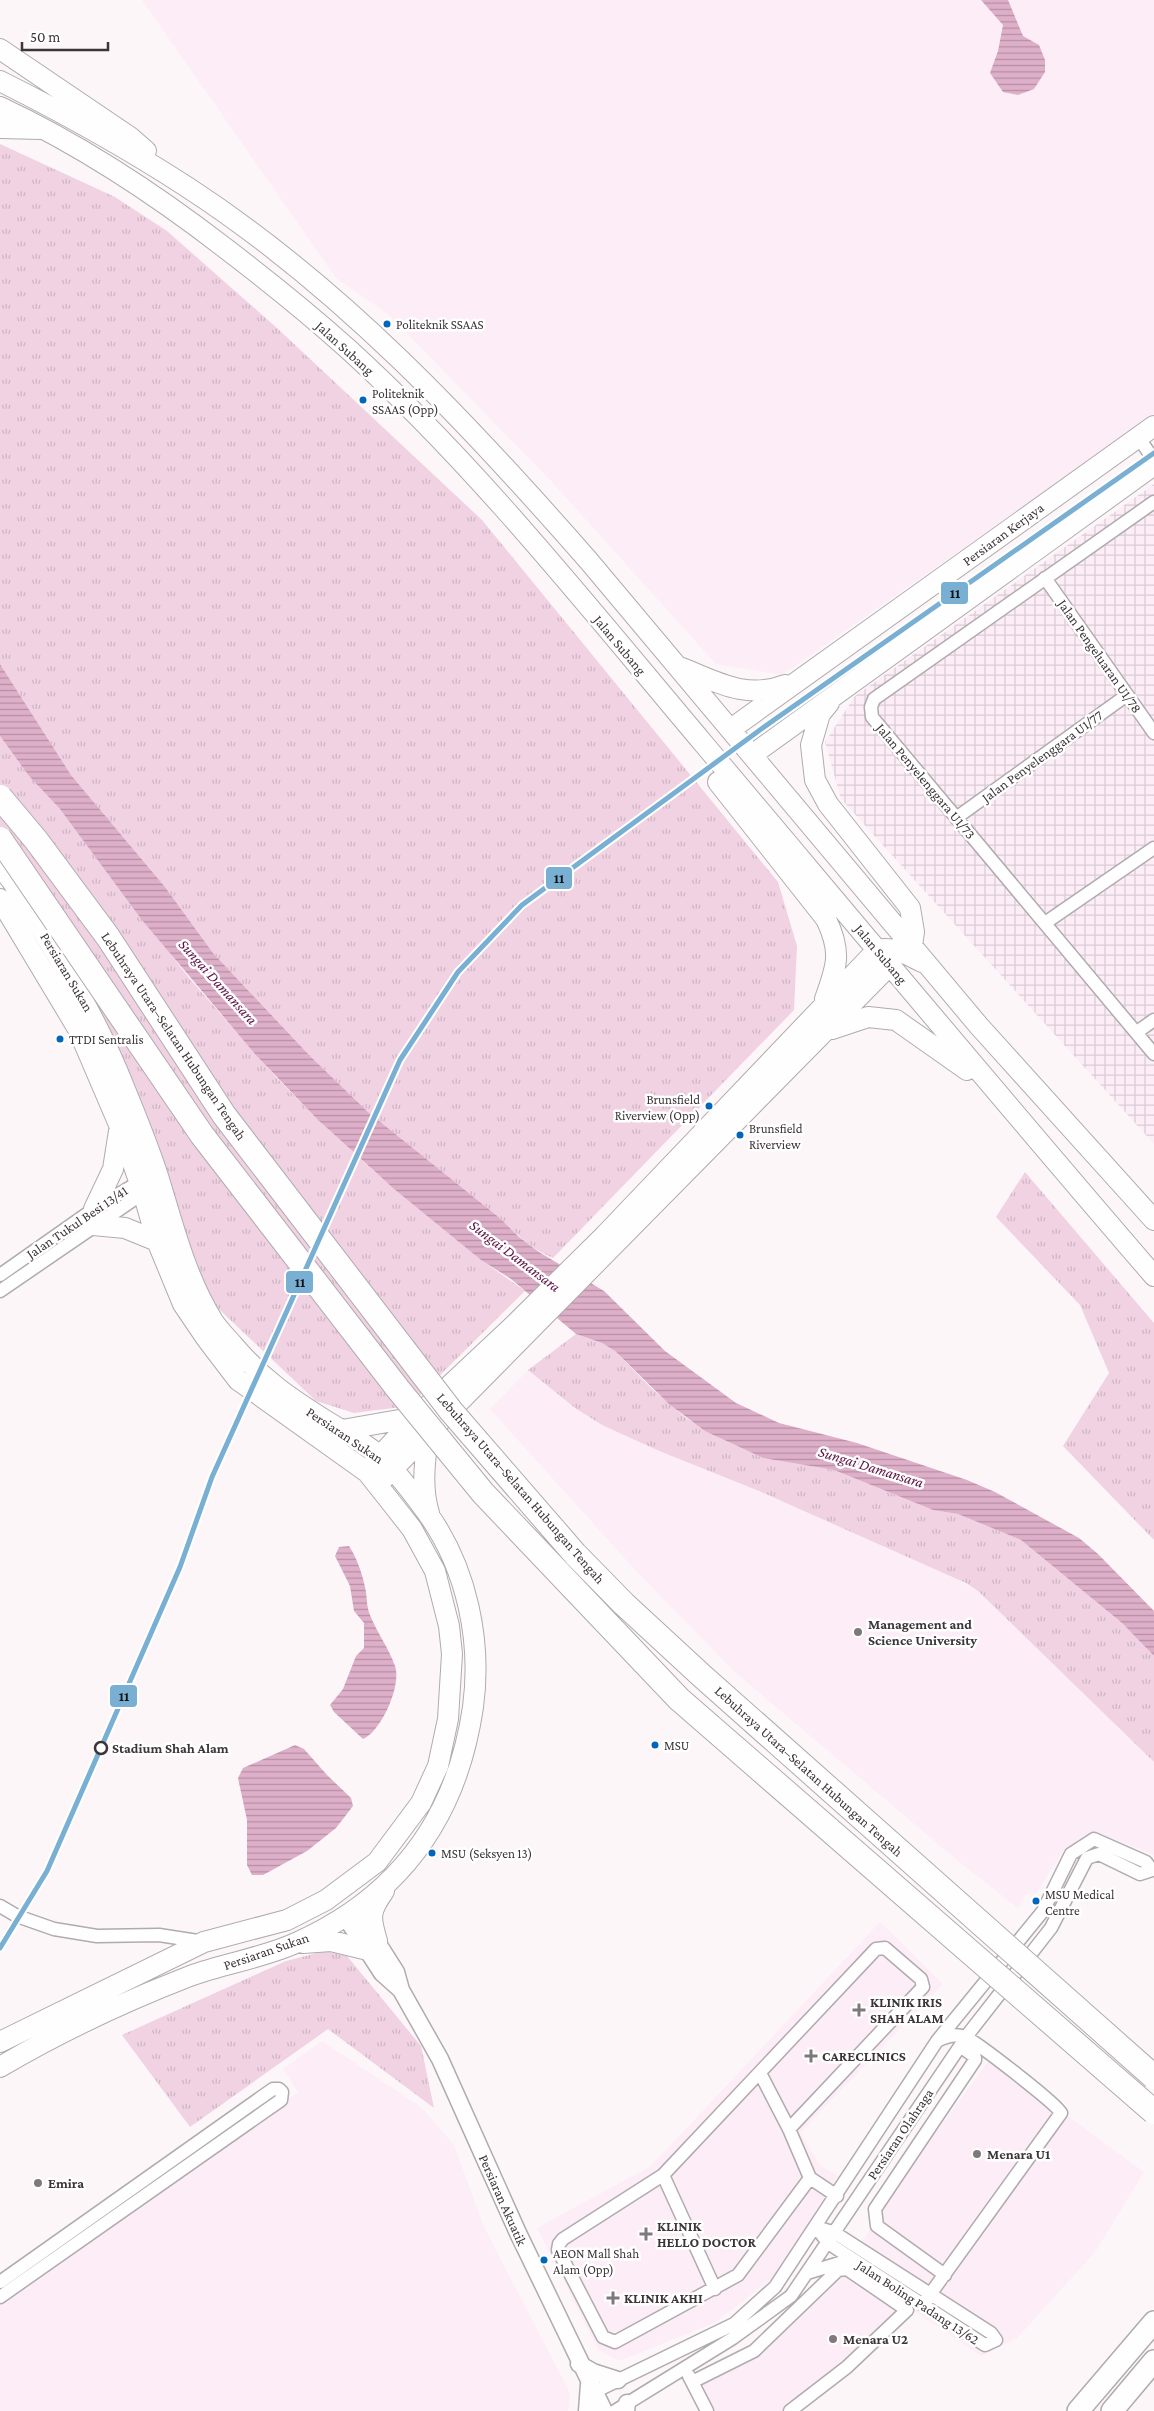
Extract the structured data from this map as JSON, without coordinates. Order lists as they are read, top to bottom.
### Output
{
  "streets": {
    "highway": ["Lebuhraya Utara–Selatan Hubungan Tengah"],
    "main road": ["Jalan Subang", "Persiaran Kerjaya", "Persiaran Sukan"],
    "street": [
      "Jalan Pengeluaran U1/78",
      "Jalan Penyelenggara U1/77",
      "Jalan Penyelenggara U1/73",
      "Jalan Tukul Besi 13/41",
      "Persiaran Olahraga",
      "Persiaran Akuatik",
      "Jalan Boling Padang 13/62"
    ]
  },
  "crossings": [
    ["Jalan Subang", "Persiaran Kerjaya"],
    ["Jalan Pengeluaran U1/78", "Jalan Penyelenggara U1/77"],
    ["Jalan Pengeluaran U1/78", "Jalan Penyelenggara U1/73"],
    ["Jalan Penyelenggara U1/77", "Jalan Penyelenggara U1/73"],
    ["Persiaran Sukan", "Jalan Tukul Besi 13/41"],
    ["Persiaran Sukan", "Persiaran Akuatik"],
    ["Persiaran Olahraga", "Persiaran Akuatik"],
    ["Persiaran Olahraga", "Jalan Boling Padang 13/62"]
  ],
  "water": ["Sungai Damansara"],
  "places": {
    "other": [
      "Politeknik SSAAS",
      "Politeknik SSAAS (Opp)",
      "TTDI Sentralis",
      "Brunsfield Riverview (Opp)",
      "Brunsfield Riverview",
      "Management and Science University",
      "MSU",
      "Stadium Shah Alam",
      "MSU (Seksyen 13)",
      "MSU Medical Centre",
      "Menara U1",
      "Emira",
      "AEON Mall Shah Alam (Opp)",
      "Menara U2"
    ],
    "health": [
      "KLINIK IRIS SHAH ALAM",
      "CARECLINICS",
      "KLINIK HELLO DOCTOR",
      "KLINIK AKHI"
    ]
  },
  "lines": ["transit line 11"],
  "scale_bar": "50 m"
}
